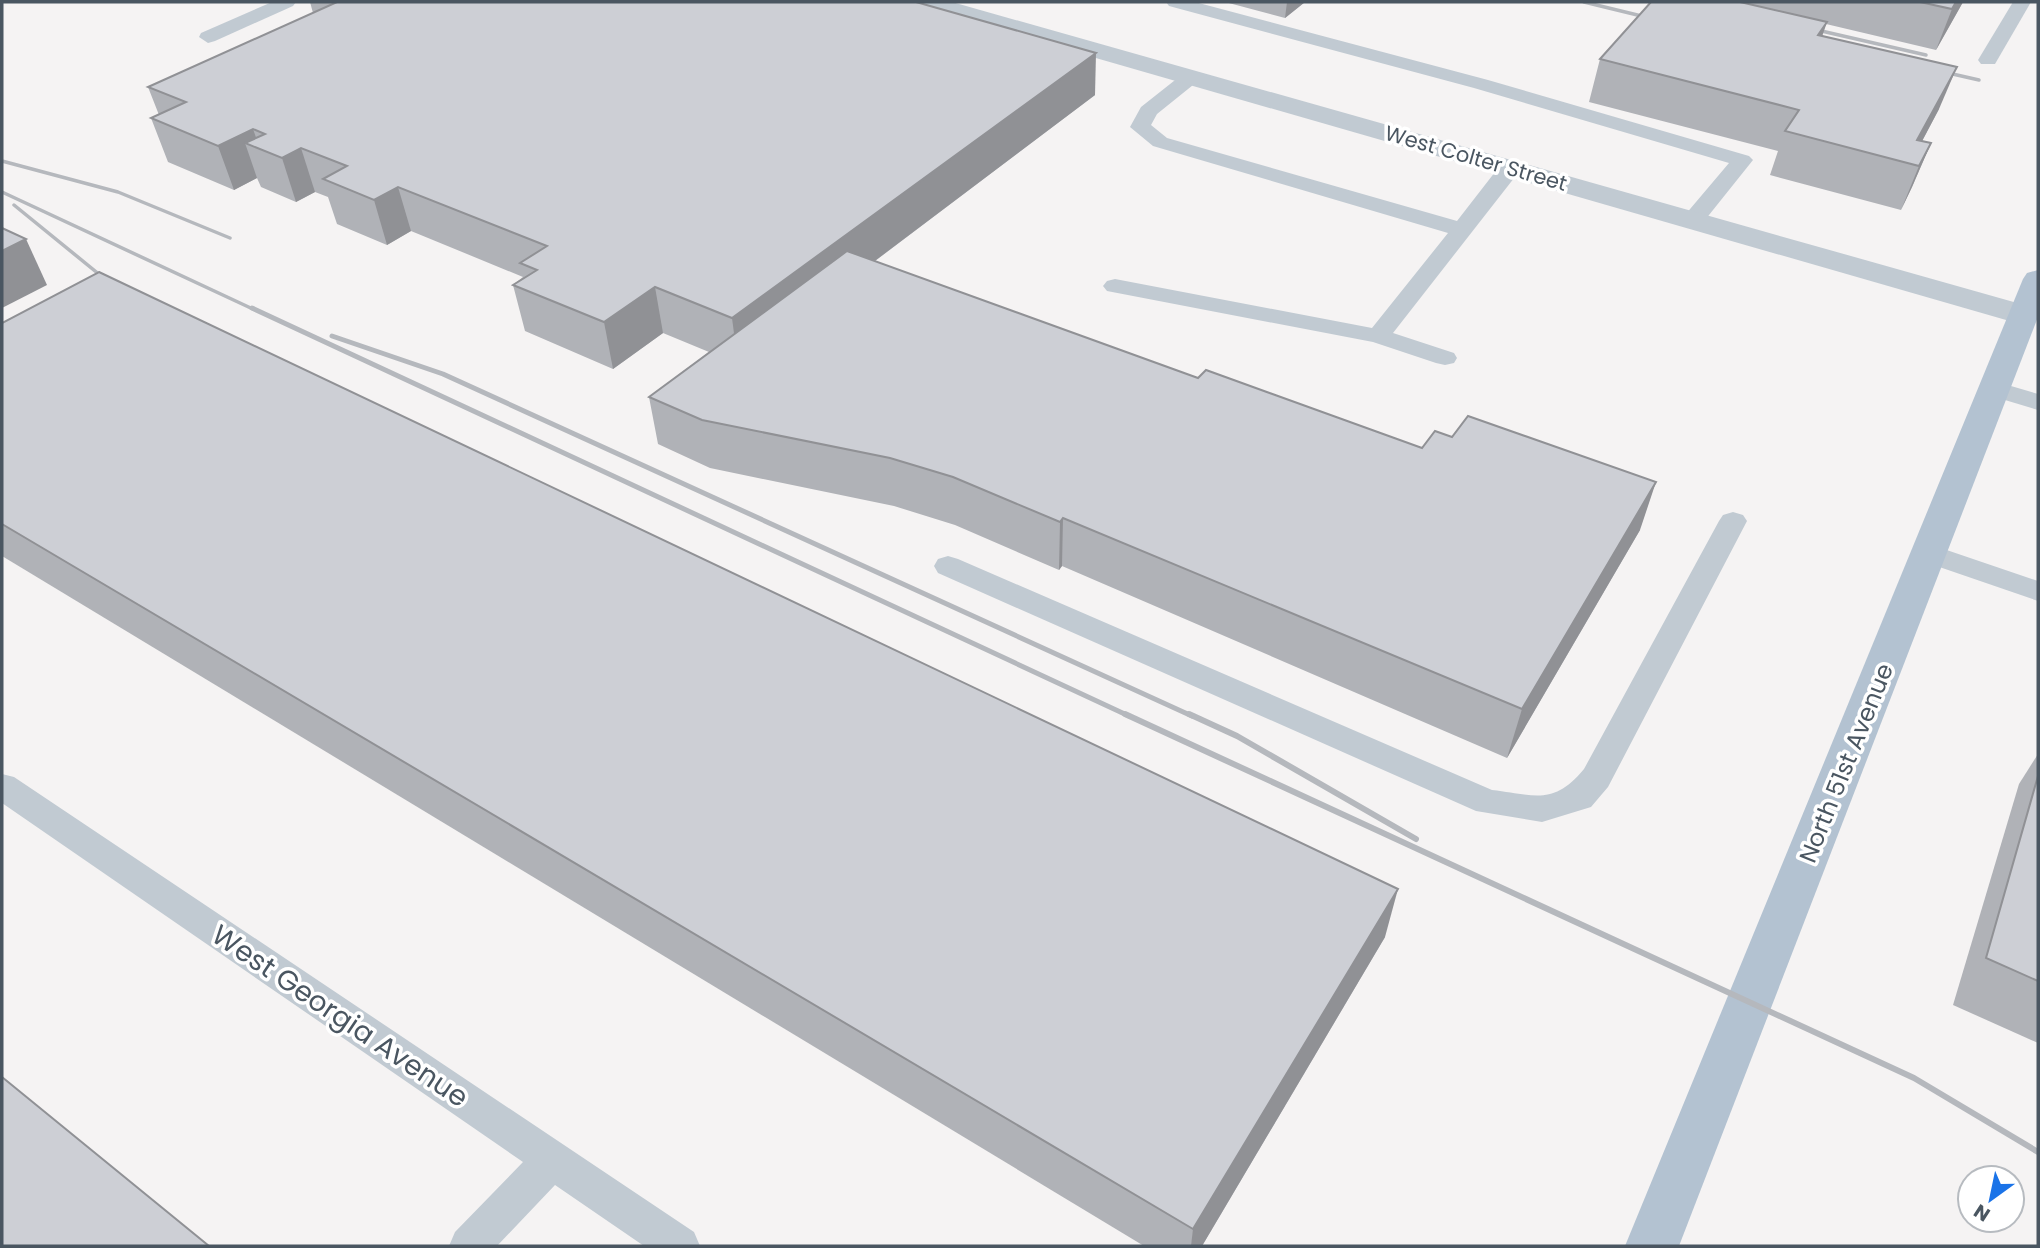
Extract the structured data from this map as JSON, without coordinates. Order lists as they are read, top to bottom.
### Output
{
  "streets": {
    "main road": ["North 51st Avenue"],
    "street": ["West Colter Street"],
    "lane": ["West Georgia Avenue"]
  },
  "crossings": [
    ["West Colter Street", "North 51st Avenue"]
  ],
  "north": "bottom left"
}
